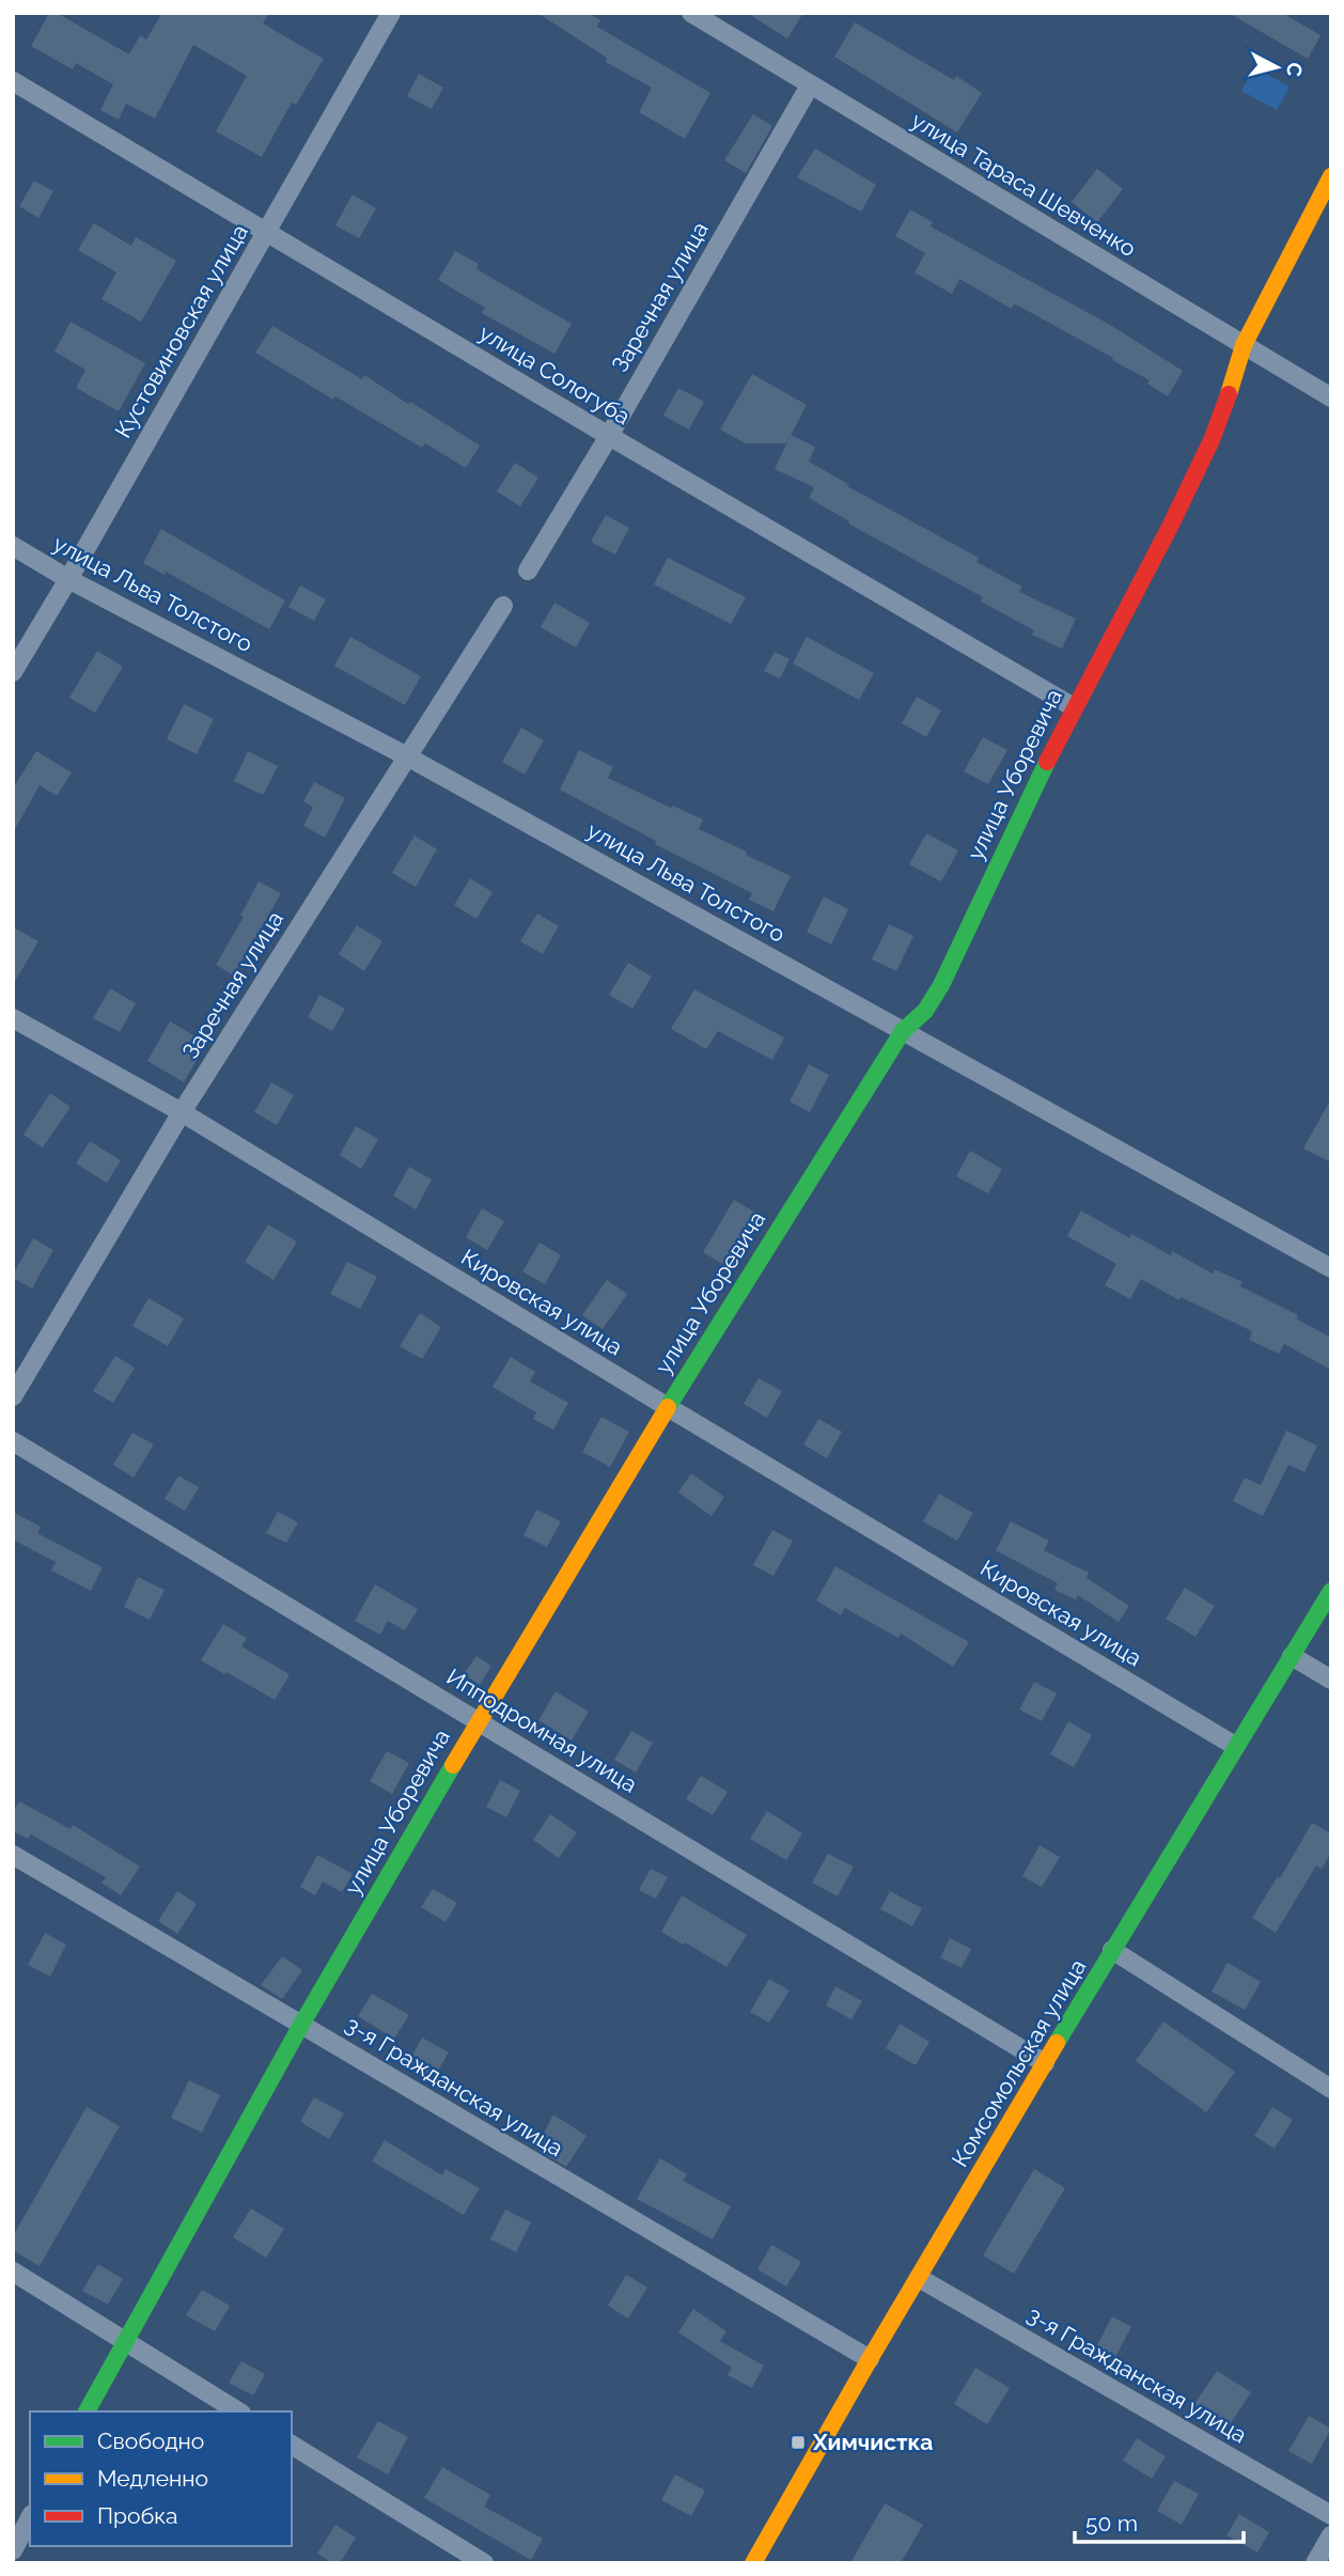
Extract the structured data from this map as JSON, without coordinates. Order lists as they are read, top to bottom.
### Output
{
  "streets": {
    "street": [
      "улица Тараса Шевченко",
      "Заречная улица",
      "Кустовиновская улица",
      "улица Сологуба",
      "улица Льва Толстого",
      "улица Уборевича",
      "Кировская улица",
      "Ипподромная улица",
      "Комсомольская улица",
      "3-я Гражданская улица"
    ]
  },
  "crossings": [
    ["улица Тараса Шевченко", "Заречная улица"],
    ["улица Тараса Шевченко", "улица Уборевича"],
    ["Заречная улица", "улица Сологуба"],
    ["Заречная улица", "улица Льва Толстого"],
    ["Заречная улица", "Кировская улица"],
    ["Кустовиновская улица", "улица Сологуба"],
    ["Кустовиновская улица", "улица Льва Толстого"],
    ["улица Сологуба", "улица Уборевича"],
    ["улица Льва Толстого", "улица Уборевича"],
    ["улица Уборевича", "Кировская улица"],
    ["улица Уборевича", "Ипподромная улица"],
    ["улица Уборевича", "3-я Гражданская улица"],
    ["Кировская улица", "Комсомольская улица"],
    ["Ипподромная улица", "Комсомольская улица"],
    ["Комсомольская улица", "3-я Гражданская улица"]
  ],
  "places": {
    "transit": ["Химчистка"]
  },
  "legend": ["Свободно", "Медленно", "Пробка"],
  "scale_bar": "50 m",
  "north": "right"
}
